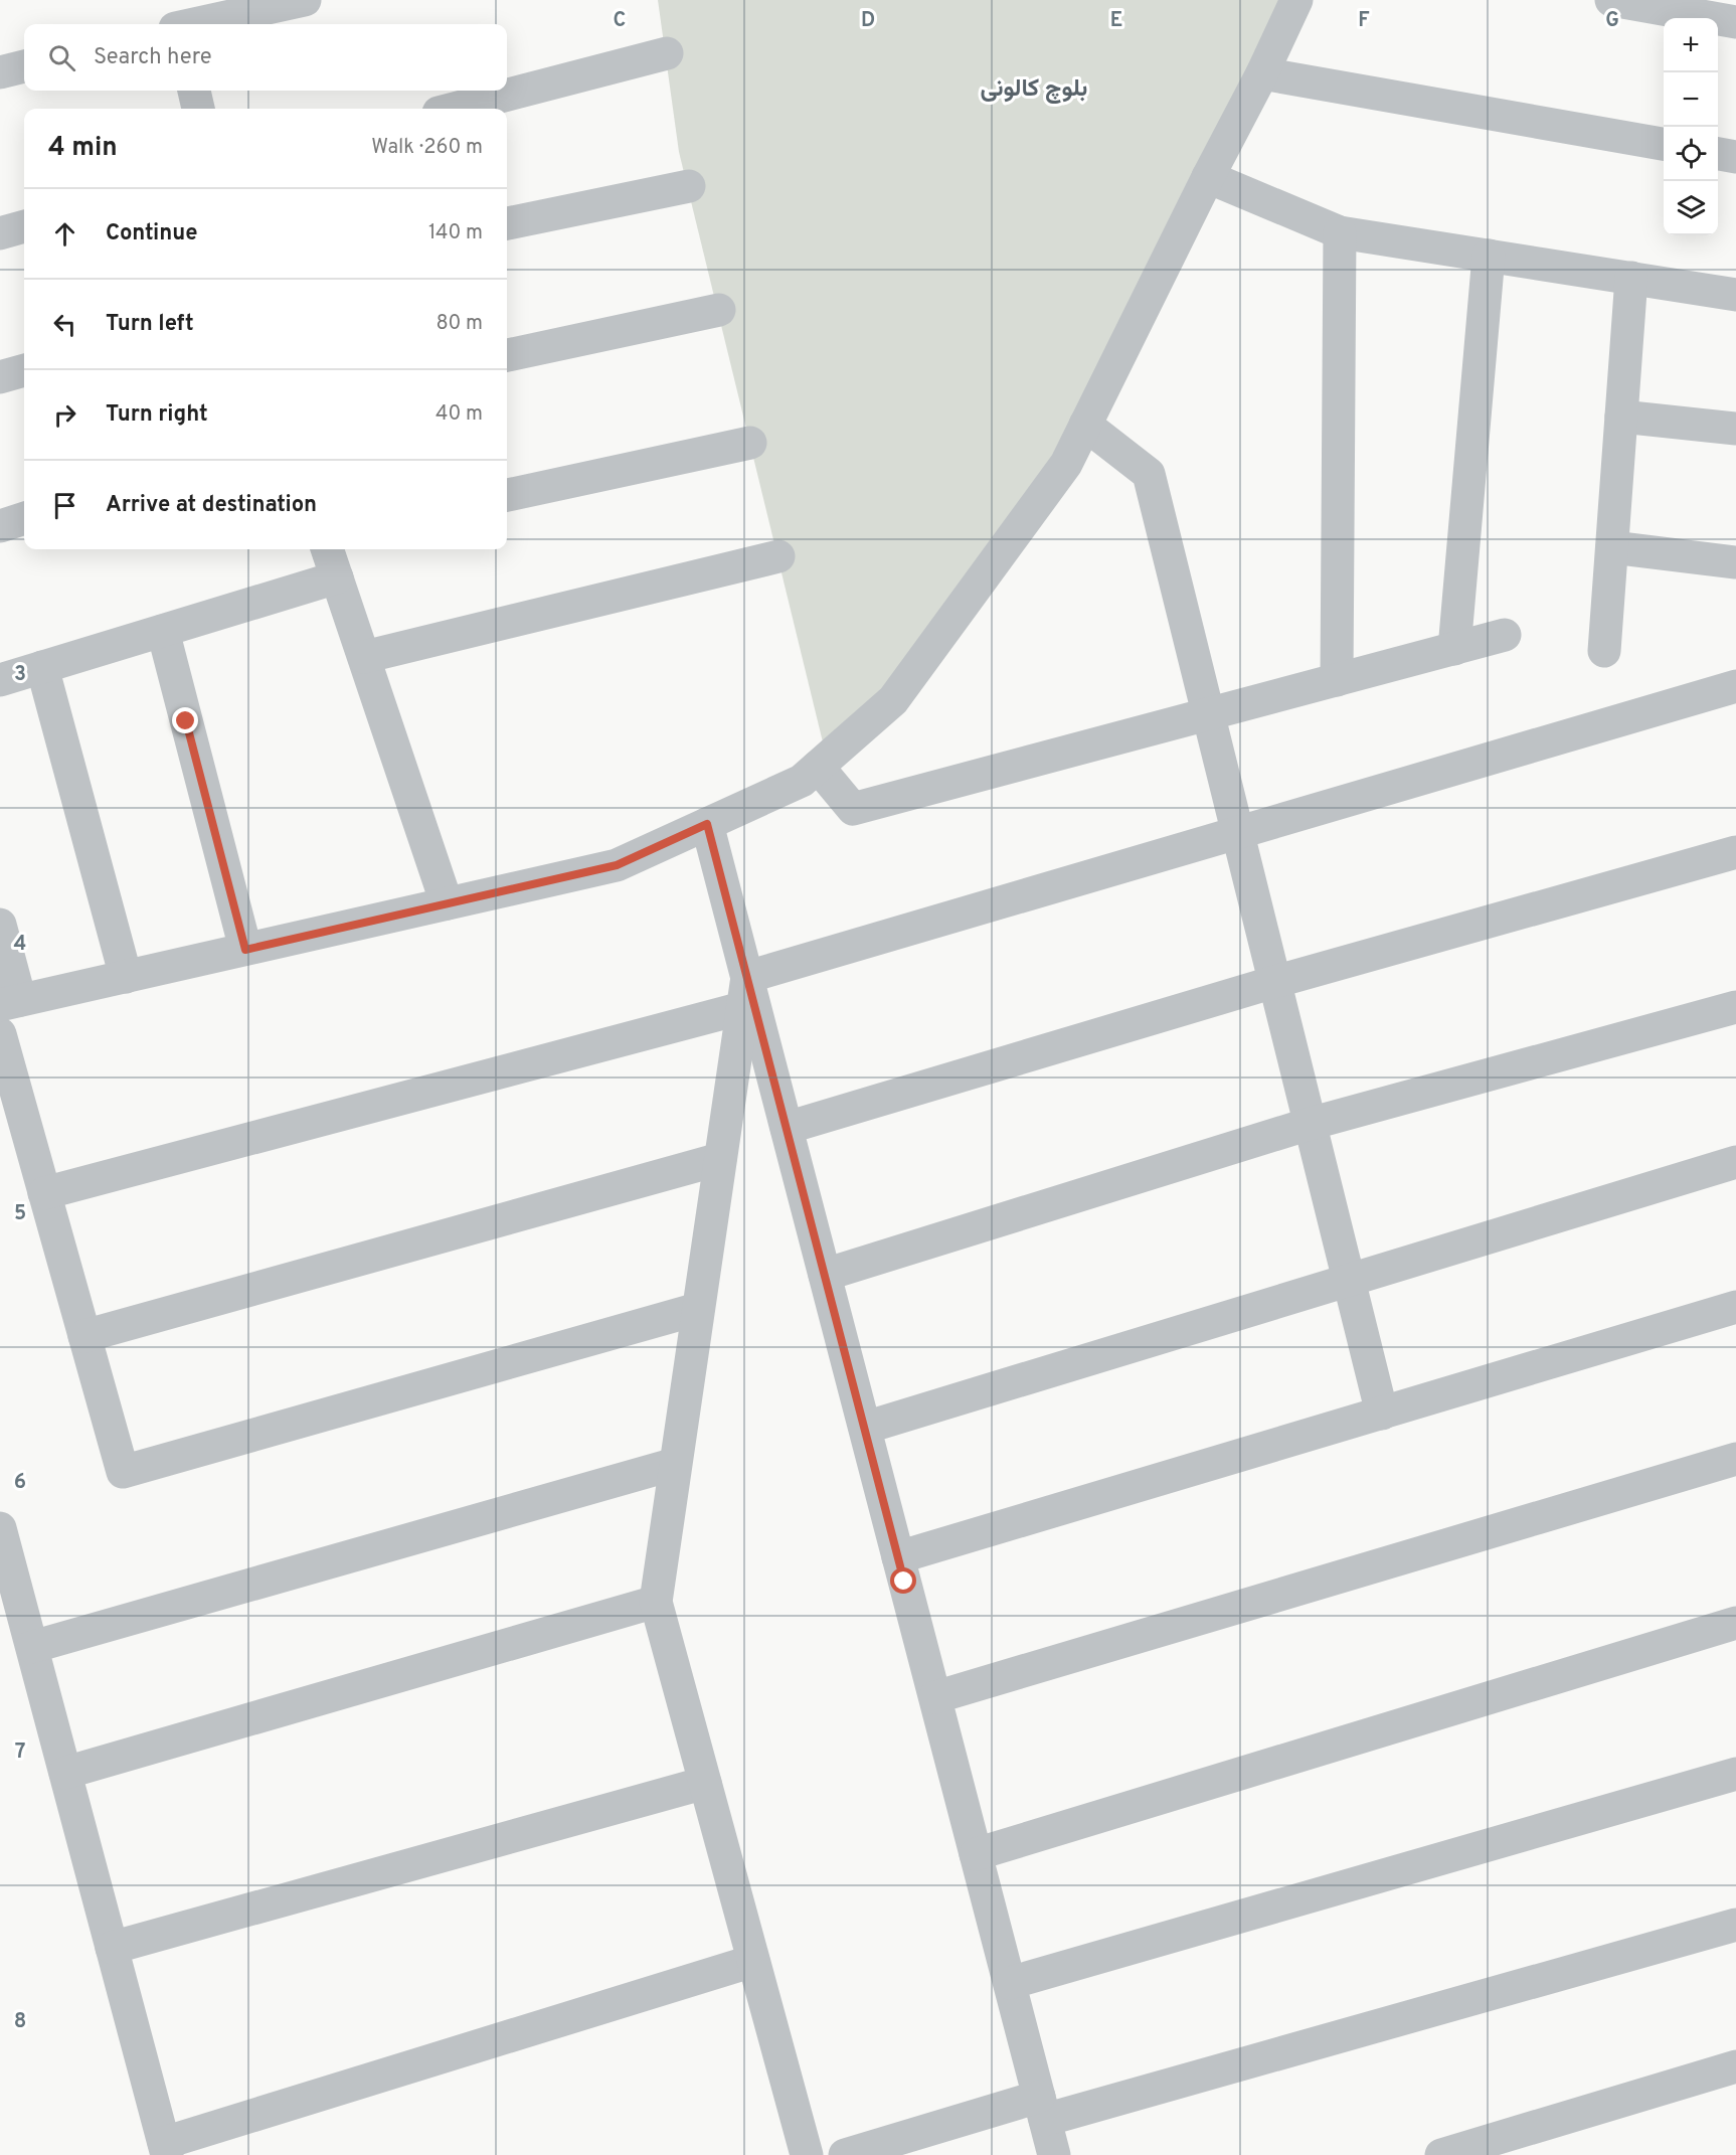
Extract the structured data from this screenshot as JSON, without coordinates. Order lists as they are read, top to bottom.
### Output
{
  "districts": ["بلوچ کالونی"],
  "page": {
    "map_buttons": ["+", "−"],
    "search": "Search here",
    "heading": ["4 min", "Walk · 260 m"],
    "list": [
      ["Continue", "140 m"],
      ["Turn left", "80 m"],
      ["Turn right", "40 m"],
      "Arrive at destination"
    ]
  },
  "grid": {
    "columns": [
      "C",
      "D",
      "E",
      "F",
      "G"
    ],
    "rows": [
      "3",
      "4",
      "5",
      "6",
      "7",
      "8"
    ]
  }
}
